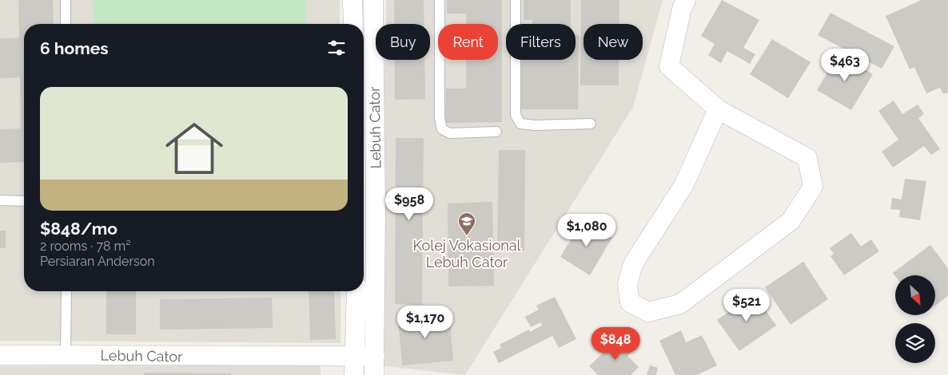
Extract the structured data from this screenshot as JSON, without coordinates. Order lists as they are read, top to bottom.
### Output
{
  "streets": {
    "street": ["Lebuh Cator"]
  },
  "places": {
    "school or university": ["Kolej Vokasional Lebuh Cator"]
  },
  "north": "bottom right",
  "page": {
    "chip": [
      "Buy",
      "Rent",
      "Filters",
      "New"
    ],
    "heading": "6 homes",
    "price": [
      "$463",
      "$958",
      "$1,080",
      "$521",
      "$1,170",
      "$848"
    ],
    "list": [
      {
        "name": "$848/mo",
        "note": "2 rooms · 78 m² · Persiaran Anderson"
      }
    ]
  }
}
